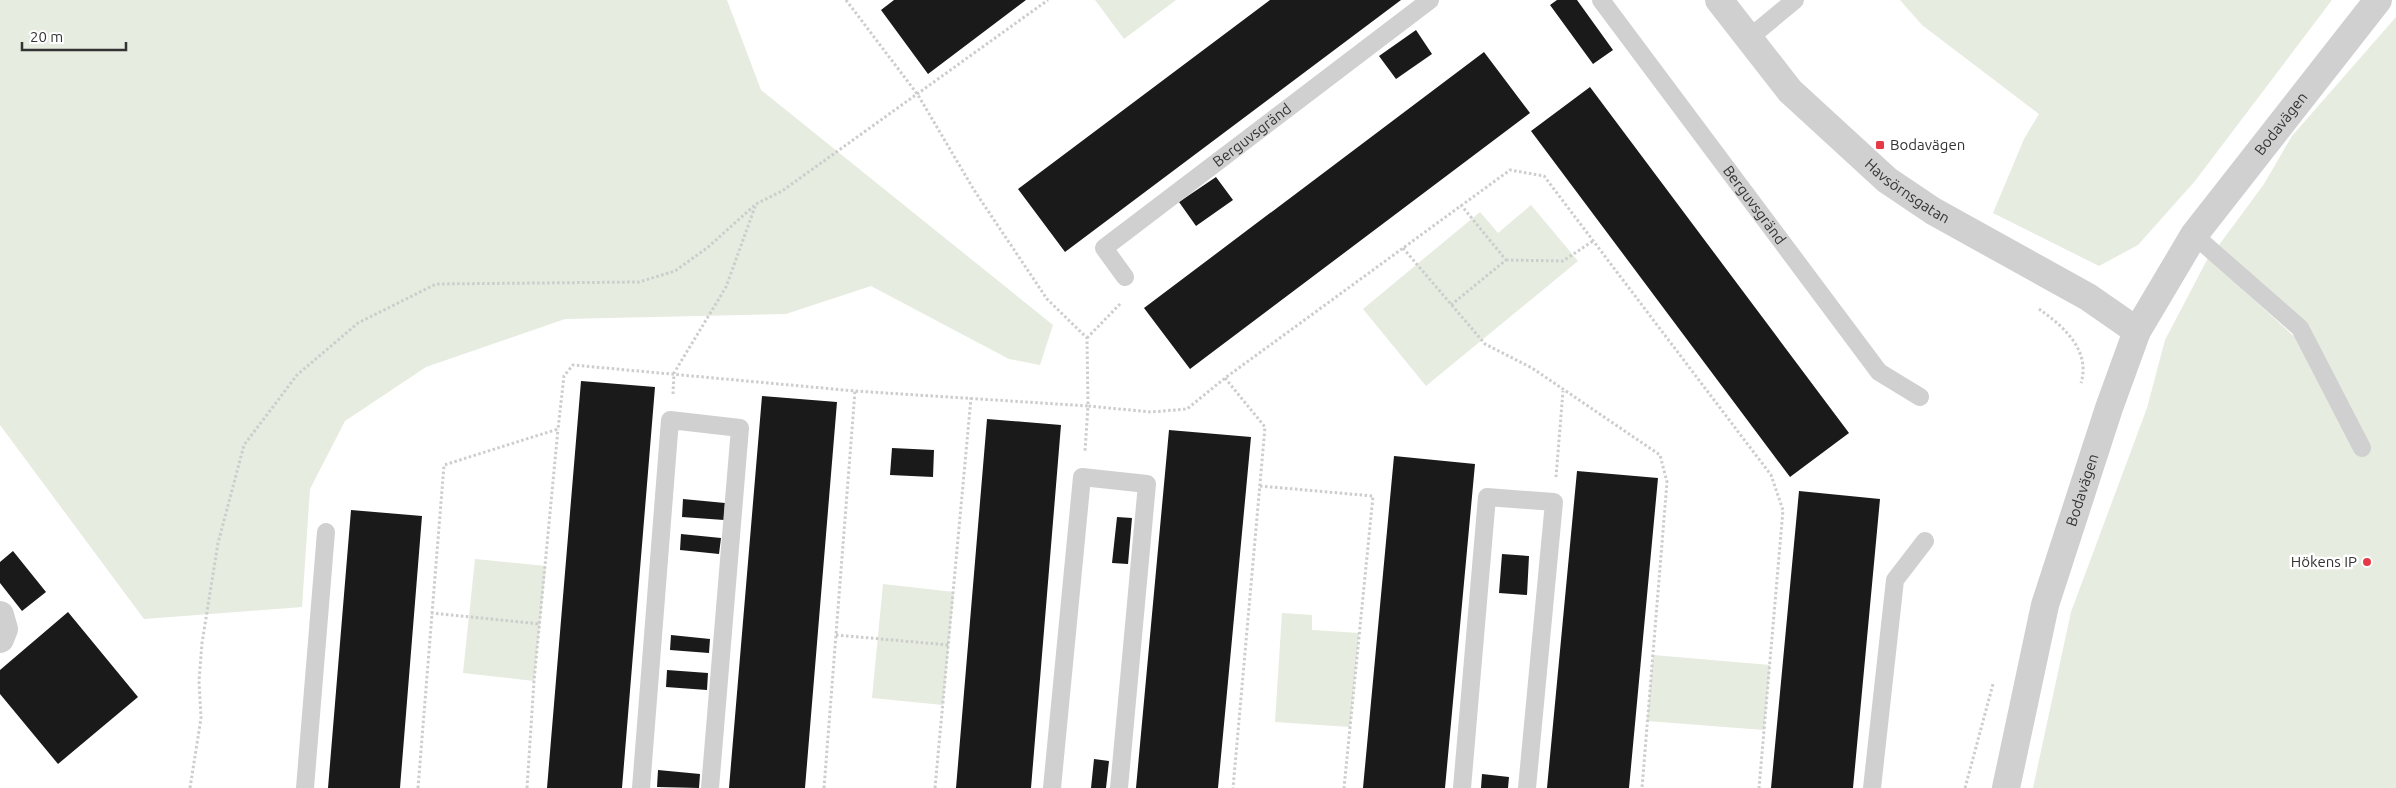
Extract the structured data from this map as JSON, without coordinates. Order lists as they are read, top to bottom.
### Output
{
  "streets": {
    "street": ["Bodavägen", "Havsörnsgatan"],
    "lane": ["Berguvsgränd"]
  },
  "crossings": [
    ["Bodavägen", "Havsörnsgatan"]
  ],
  "places": {
    "transit": ["Bodavägen"],
    "other": ["Hökens IP"]
  },
  "scale_bar": "20 m"
}
